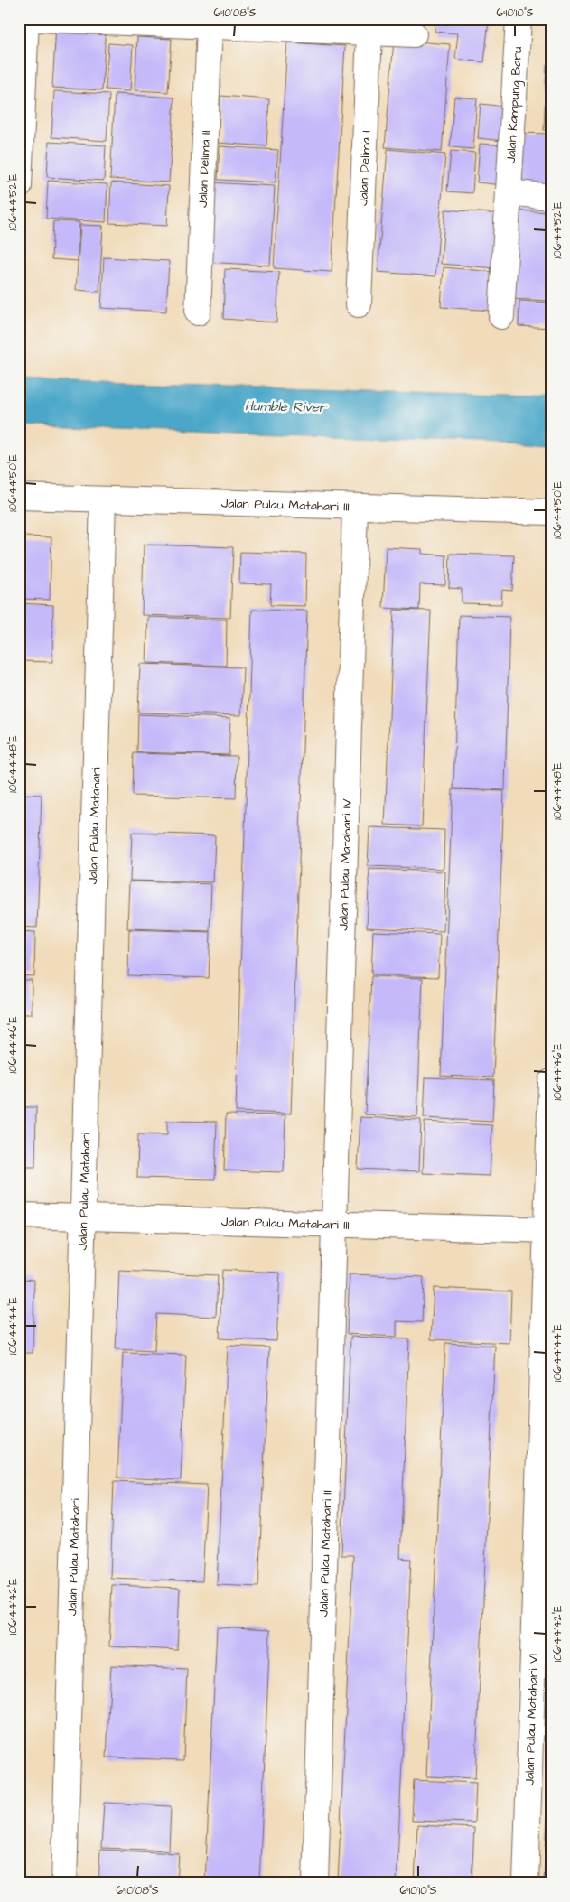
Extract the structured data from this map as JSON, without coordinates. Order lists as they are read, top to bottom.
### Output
{
  "streets": {
    "street": [
      "Jalan Kampung Baru",
      "Jalan Delima I",
      "Jalan Delima II",
      "Jalan Pulau Matahari III",
      "Jalan Pulau Matahari",
      "Jalan Pulau Matahari IV",
      "Jalan Pulau Matahari II",
      "Jalan Pulau Matahari VI"
    ]
  },
  "crossings": [
    ["Jalan Pulau Matahari III", "Jalan Pulau Matahari"],
    ["Jalan Pulau Matahari III", "Jalan Pulau Matahari IV"],
    ["Jalan Pulau Matahari III", "Jalan Pulau Matahari II"],
    ["Jalan Pulau Matahari III", "Jalan Pulau Matahari VI"],
    ["Jalan Pulau Matahari IV", "Jalan Pulau Matahari II"]
  ],
  "water": ["Humble River"],
  "coordinates": [
    "6°10'08\"S",
    "6°10'10\"S",
    "106°44'52\"E",
    "106°44'50\"E",
    "106°44'48\"E",
    "106°44'46\"E",
    "106°44'44\"E",
    "106°44'42\"E"
  ]
}
